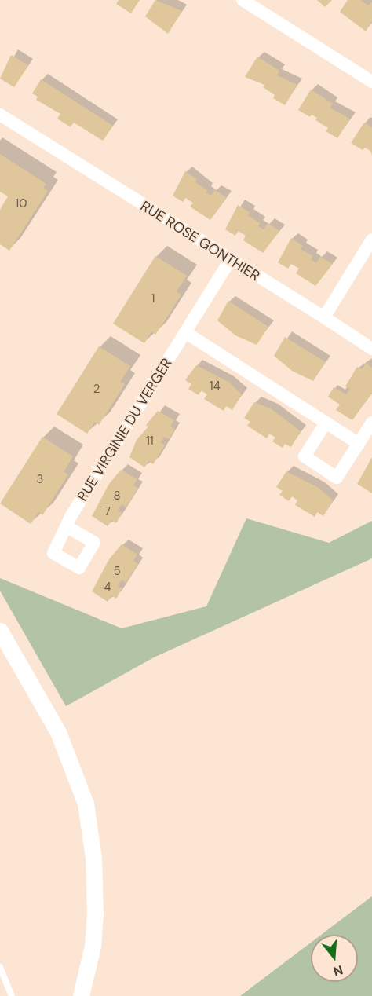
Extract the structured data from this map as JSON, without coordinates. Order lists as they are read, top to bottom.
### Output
{
  "streets": {
    "street": ["RUE ROSE GONTHIER", "RUE VIRGINIE DU VERGER"]
  },
  "crossings": [
    ["RUE ROSE GONTHIER", "RUE VIRGINIE DU VERGER"]
  ],
  "house_numbers": [
    "10",
    "1",
    "14",
    "2",
    "11",
    "3",
    "8",
    "7",
    "5",
    "4"
  ],
  "north": "bottom"
}
